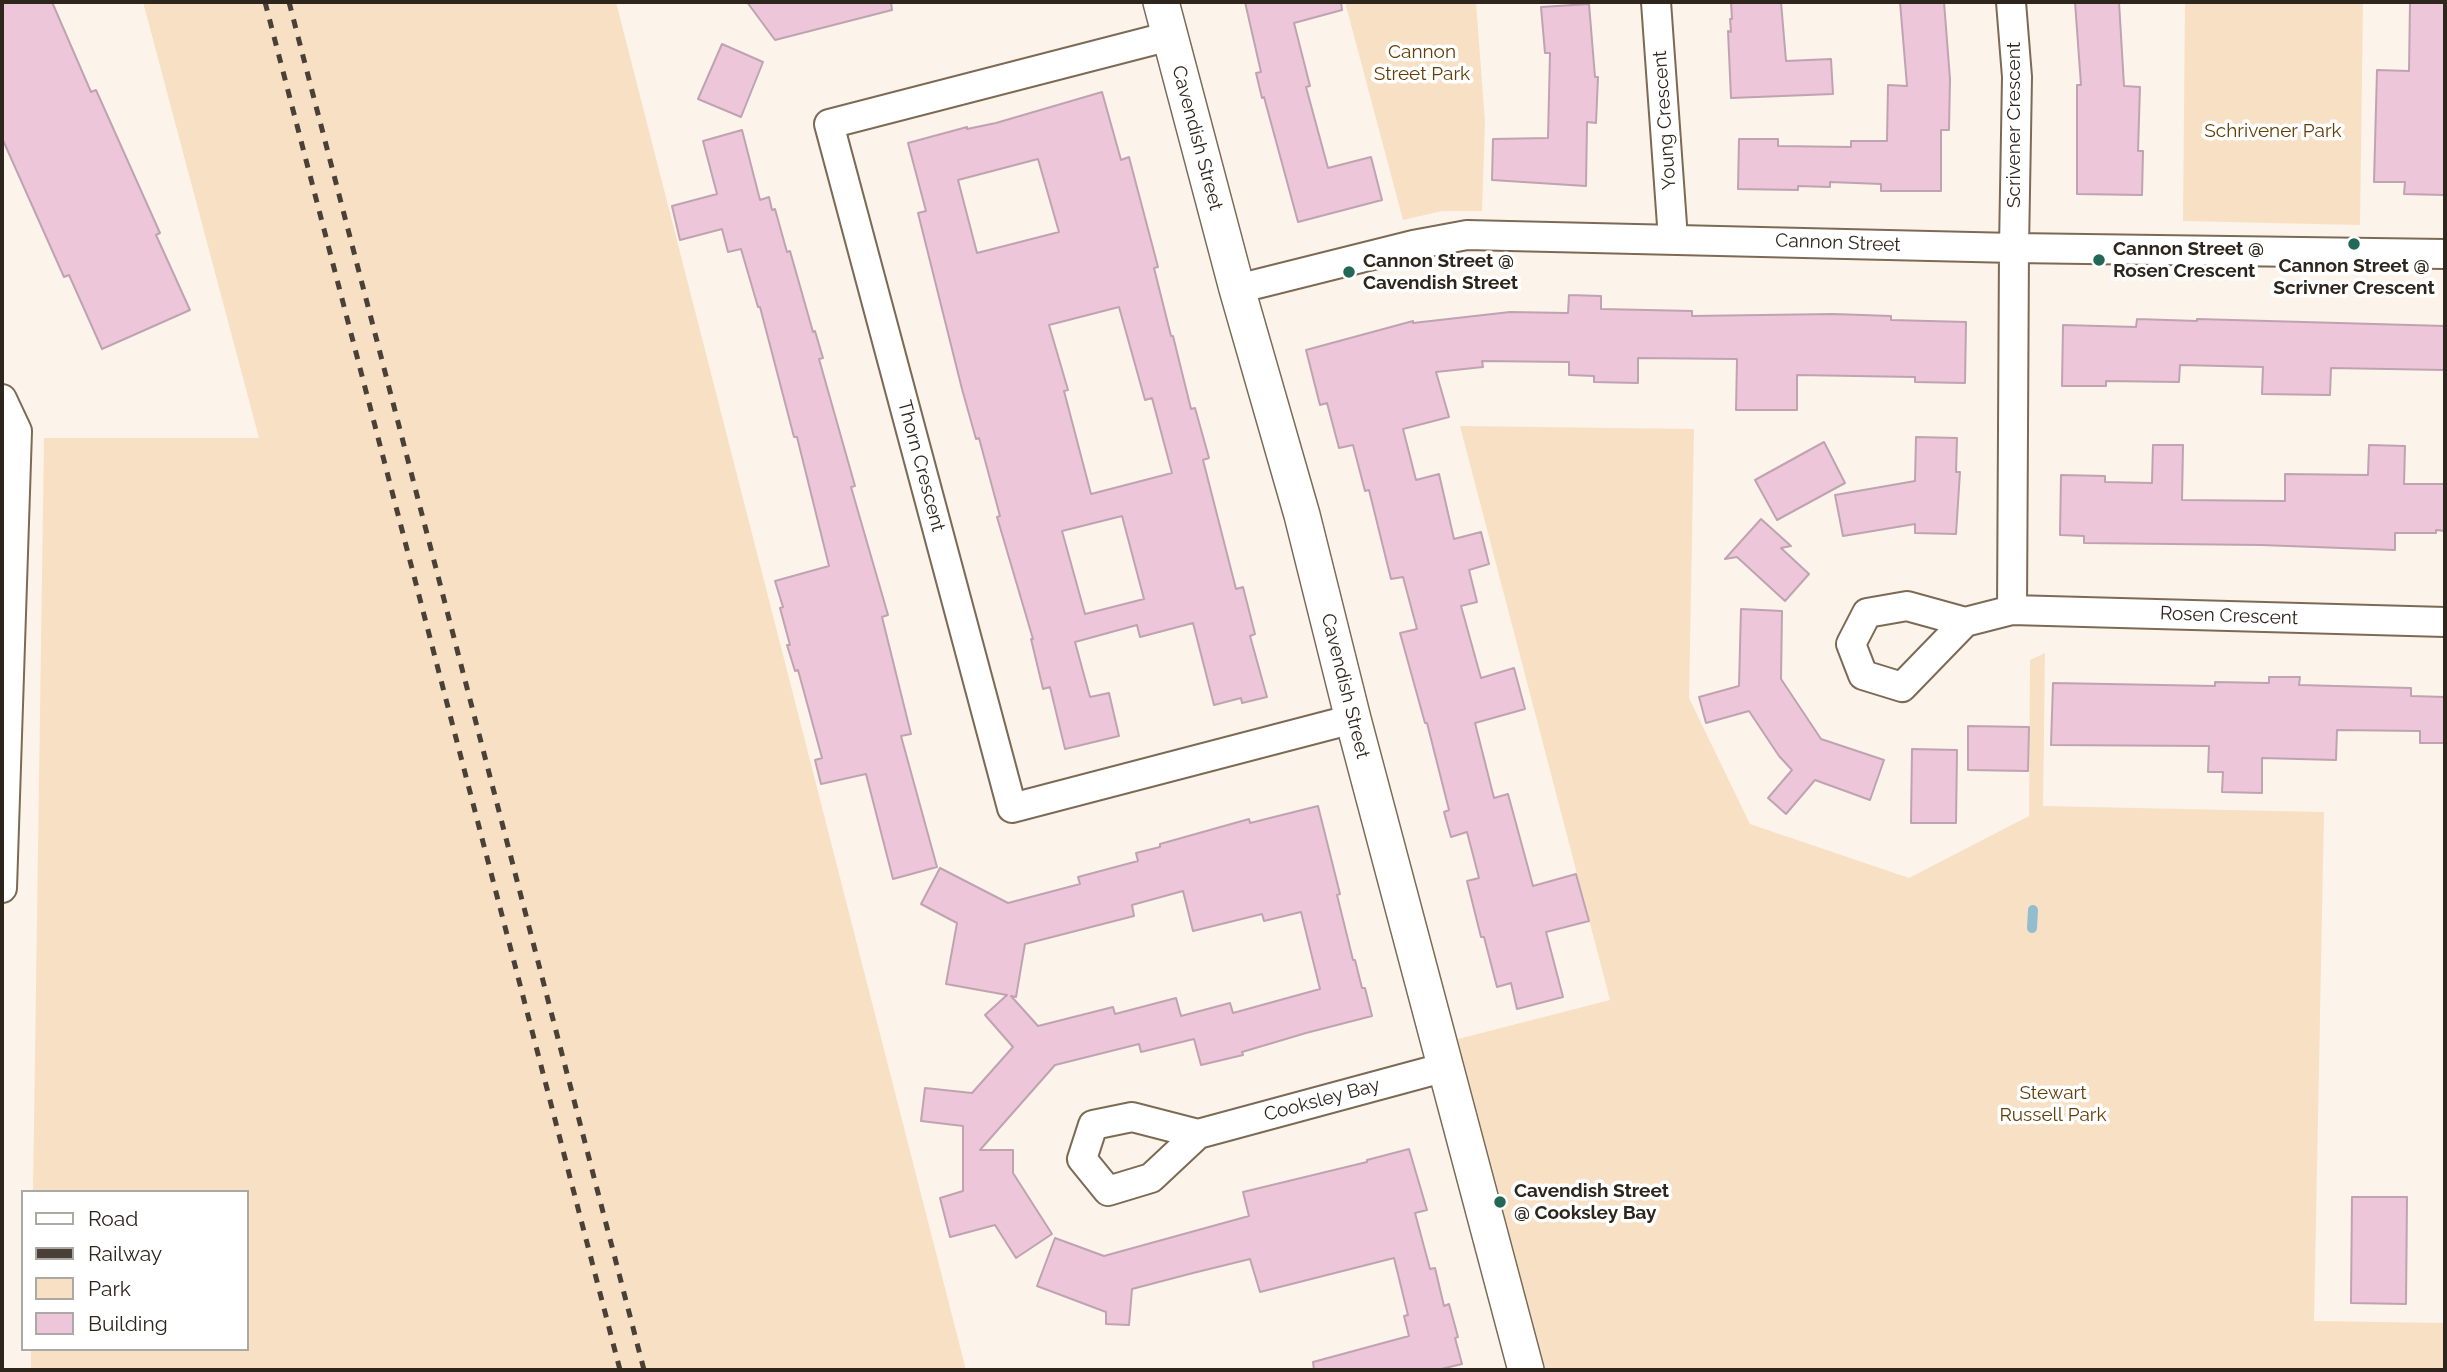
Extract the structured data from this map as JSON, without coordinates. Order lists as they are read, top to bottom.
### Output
{
  "streets": {
    "street": [
      "Young Crescent",
      "Scrivener Crescent",
      "Cavendish Street",
      "Cannon Street",
      "Thorn Crescent",
      "Rosen Crescent",
      "Cooksley Bay"
    ]
  },
  "crossings": [
    ["Young Crescent", "Cannon Street"],
    ["Scrivener Crescent", "Cannon Street"],
    ["Cavendish Street", "Cannon Street"],
    ["Cavendish Street", "Thorn Crescent"],
    ["Cavendish Street", "Cooksley Bay"]
  ],
  "parks": ["Cannon Street Park", "Schrivener Park", "Stewart Russell Park"],
  "places": [
    "Cannon Street @ Scrivner Crescent",
    "Cannon Street @ Rosen Crescent",
    "Cannon Street @ Cavendish Street",
    "Cavendish Street @ Cooksley Bay"
  ],
  "legend": [
    "Road",
    "Railway",
    "Park",
    "Building"
  ]
}
